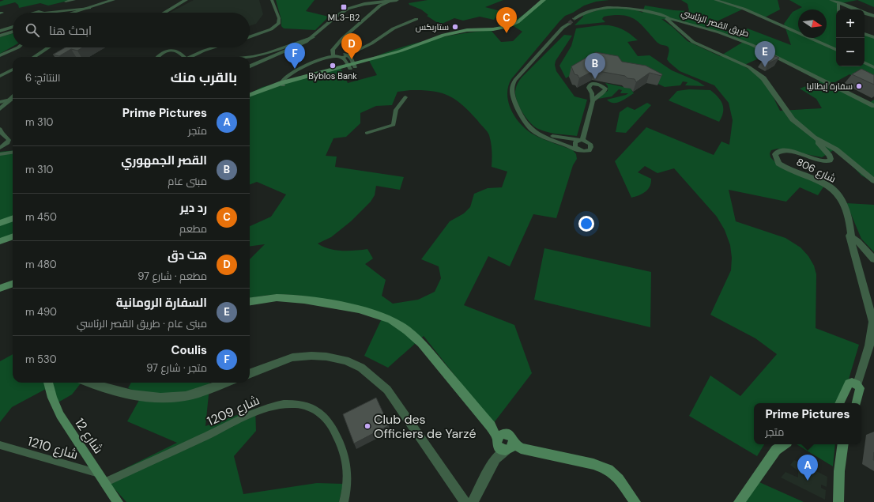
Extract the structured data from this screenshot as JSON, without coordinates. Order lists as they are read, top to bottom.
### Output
{
  "streets": {
    "main road": ["شارع 12"],
    "street": [
      "طريق القصر الرئاسي",
      "شارع 806",
      "شارع 1209",
      "شارع 1210"
    ]
  },
  "crossings": [
    ["شارع 1209", "شارع 12"],
    ["شارع 1209", "شارع 1210"],
    ["شارع 12", "شارع 1210"]
  ],
  "places": {
    "transit": ["ML3-B2"],
    "other": [
      "ستاربكس",
      "Byblos Bank",
      "سفارة إيطاليا",
      "Club des Officiers de Yarzé"
    ]
  },
  "north": "right",
  "page": {
    "pins": [
      "C",
      "D",
      "E",
      "F",
      "B",
      "A"
    ],
    "map_buttons": ["+", "−"],
    "search": "ابحث هنا",
    "heading": ["بالقرب منك", "النتائج: 6"],
    "list": [
      {
        "mark": "A",
        "name": "Prime Pictures",
        "note": "متجر",
        "value": "310 m"
      },
      {
        "mark": "B",
        "name": "القصر الجمهوري",
        "note": "مبنى عام",
        "value": "310 m"
      },
      {
        "mark": "C",
        "name": "رد دير",
        "note": "مطعم",
        "value": "450 m"
      },
      {
        "mark": "D",
        "name": "هت دق",
        "note": "مطعم · شارع 97",
        "value": "480 m"
      },
      {
        "mark": "E",
        "name": "السفارة الرومانية",
        "note": "مبنى عام · طريق القصر الرئاسي",
        "value": "490 m"
      },
      {
        "mark": "F",
        "name": "Coulis",
        "note": "متجر · شارع 97",
        "value": "530 m"
      }
    ],
    "popup": ["Prime Pictures", "متجر"]
  }
}
